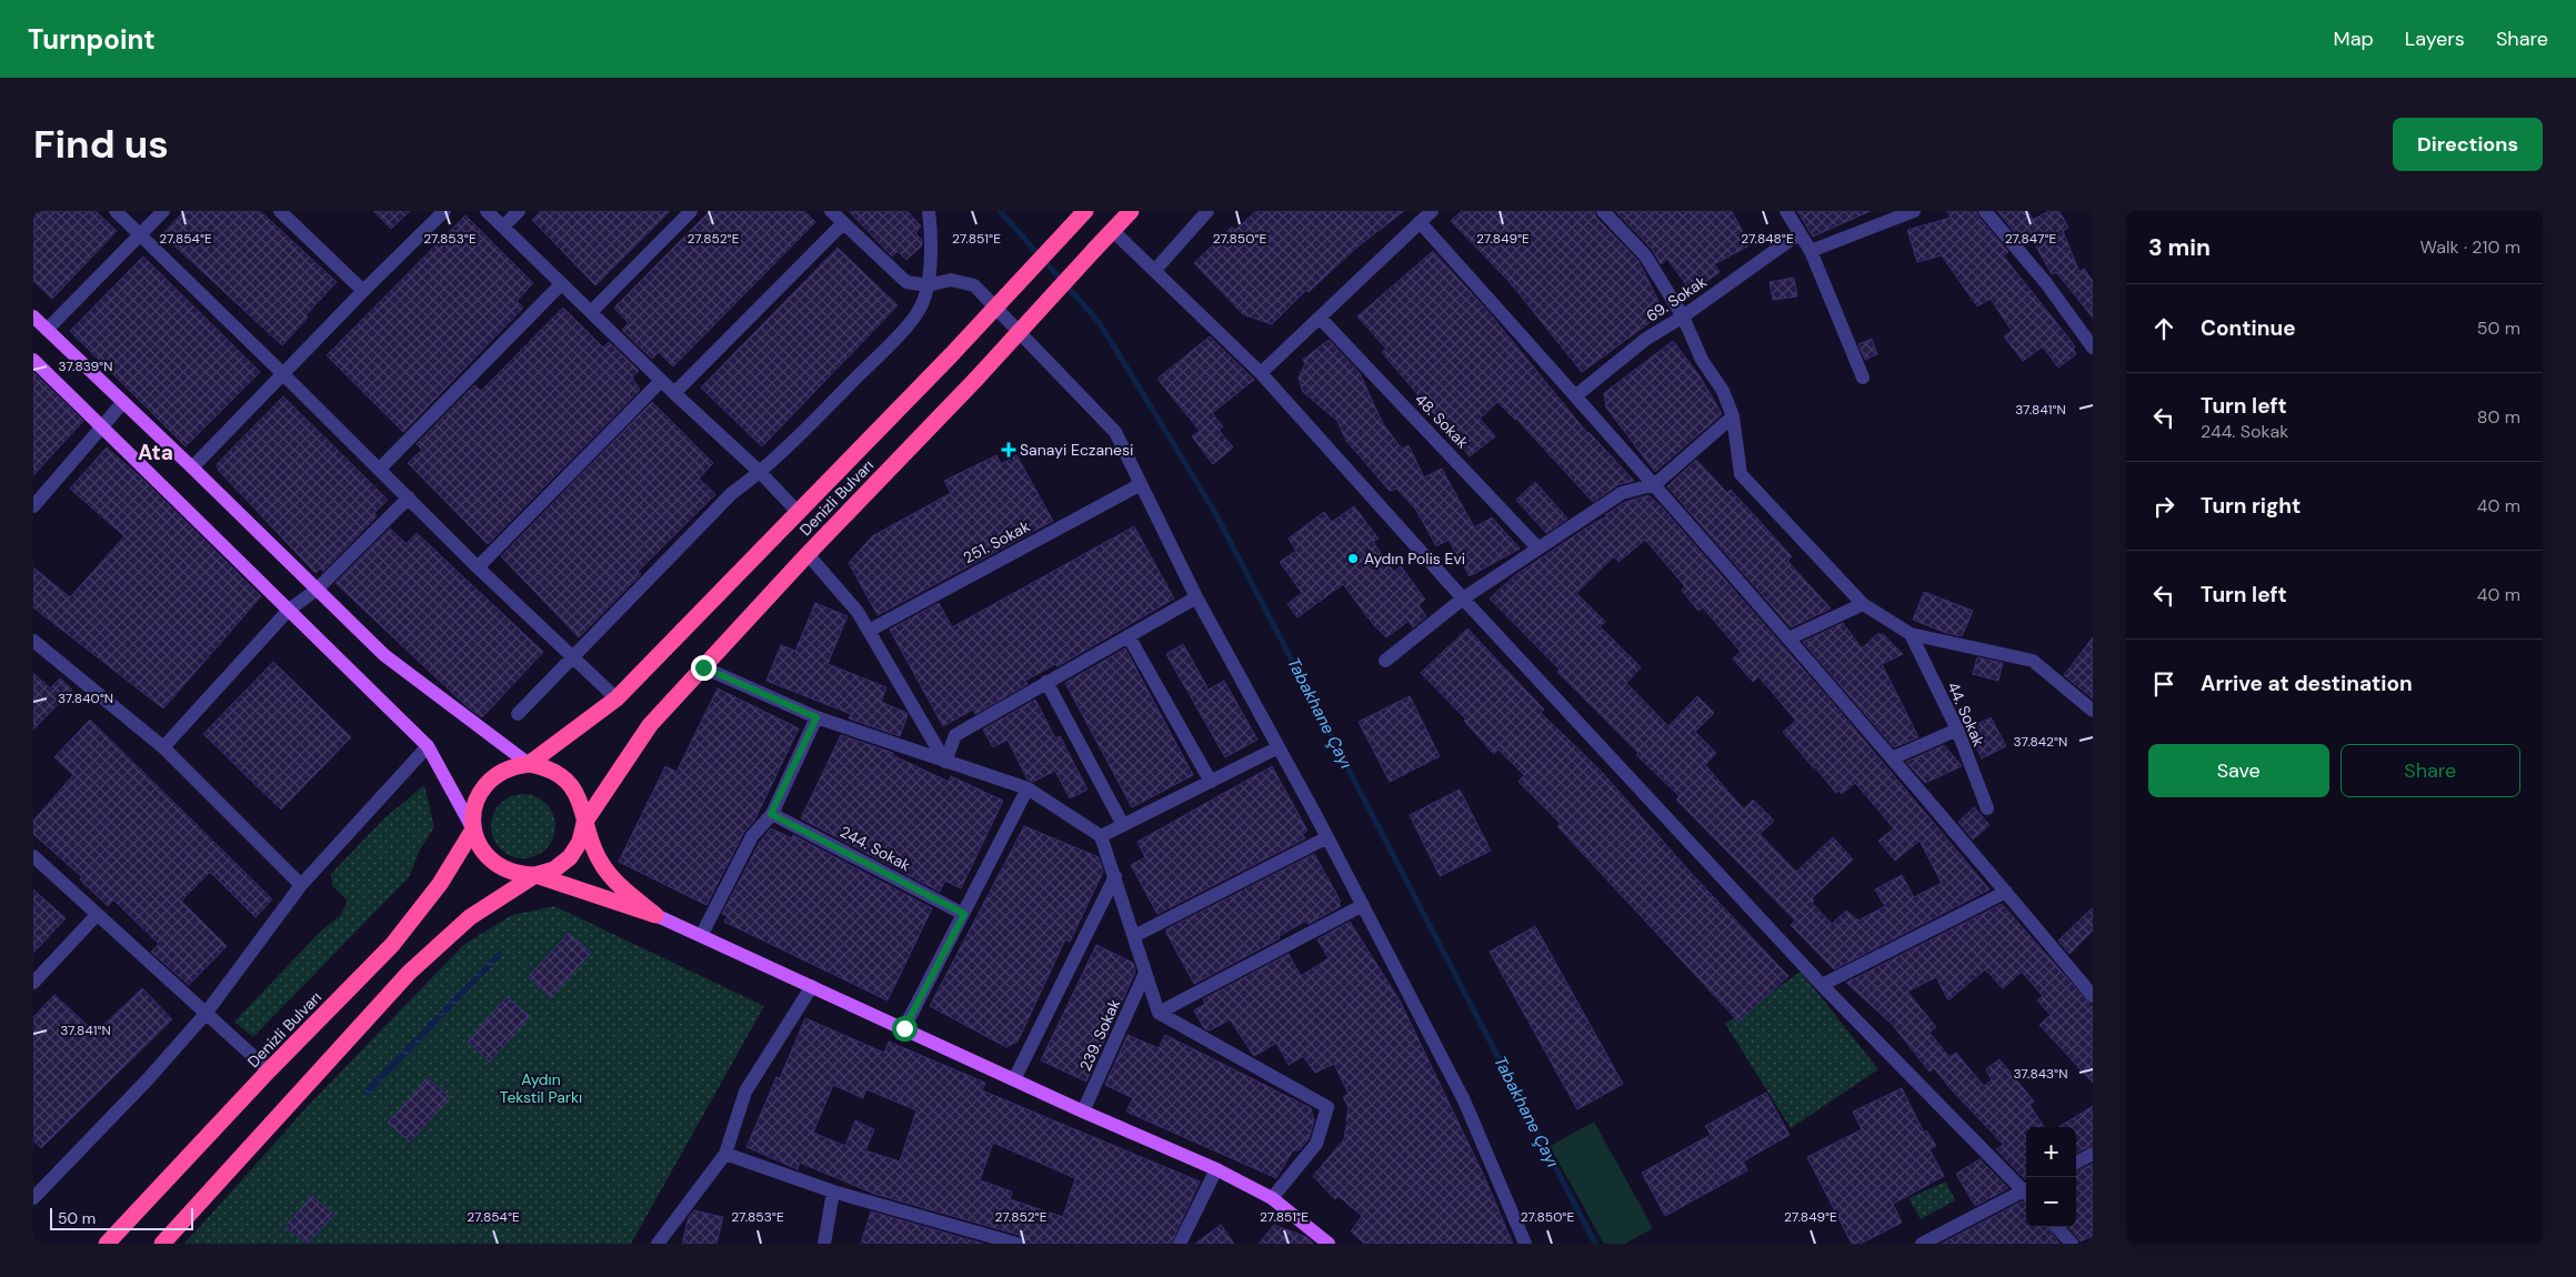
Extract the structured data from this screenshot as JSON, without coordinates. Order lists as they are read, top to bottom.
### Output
{
  "streets": {
    "highway": ["Denizli Bulvarı"],
    "street": [
      "69. Sokak",
      "48. Sokak",
      "251. Sokak",
      "44. Sokak",
      "244. Sokak",
      "239. Sokak"
    ]
  },
  "districts": ["Ata"],
  "water": ["Tabakhane Çayı"],
  "parks": ["Aydın Tekstil Parkı"],
  "places": {
    "health": ["Sanayi Eczanesi"],
    "other": ["Aydın Polis Evi"]
  },
  "scale_bar": "50 m",
  "page": {
    "header": "Turnpoint",
    "nav": ["Map", "Layers", "Share"],
    "buttons": [
      "Directions",
      ["Save", "Share"]
    ],
    "title": "Find us",
    "heading": ["3 min", "Walk · 210 m"],
    "list": [
      ["Continue", "50 m"],
      ["Turn left", "244. Sokak", "80 m"],
      ["Turn right", "40 m"],
      ["Turn left", "40 m"],
      "Arrive at destination"
    ],
    "map_buttons": ["+", "−"],
    "scale": "50 m"
  },
  "coordinates": [
    "27.854°E",
    "27.853°E",
    "27.852°E",
    "27.851°E",
    "27.850°E",
    "27.849°E",
    "27.848°E",
    "27.847°E",
    "37.839°N",
    "37.841°N",
    "37.840°N",
    "37.842°N",
    "37.843°N"
  ]
}
